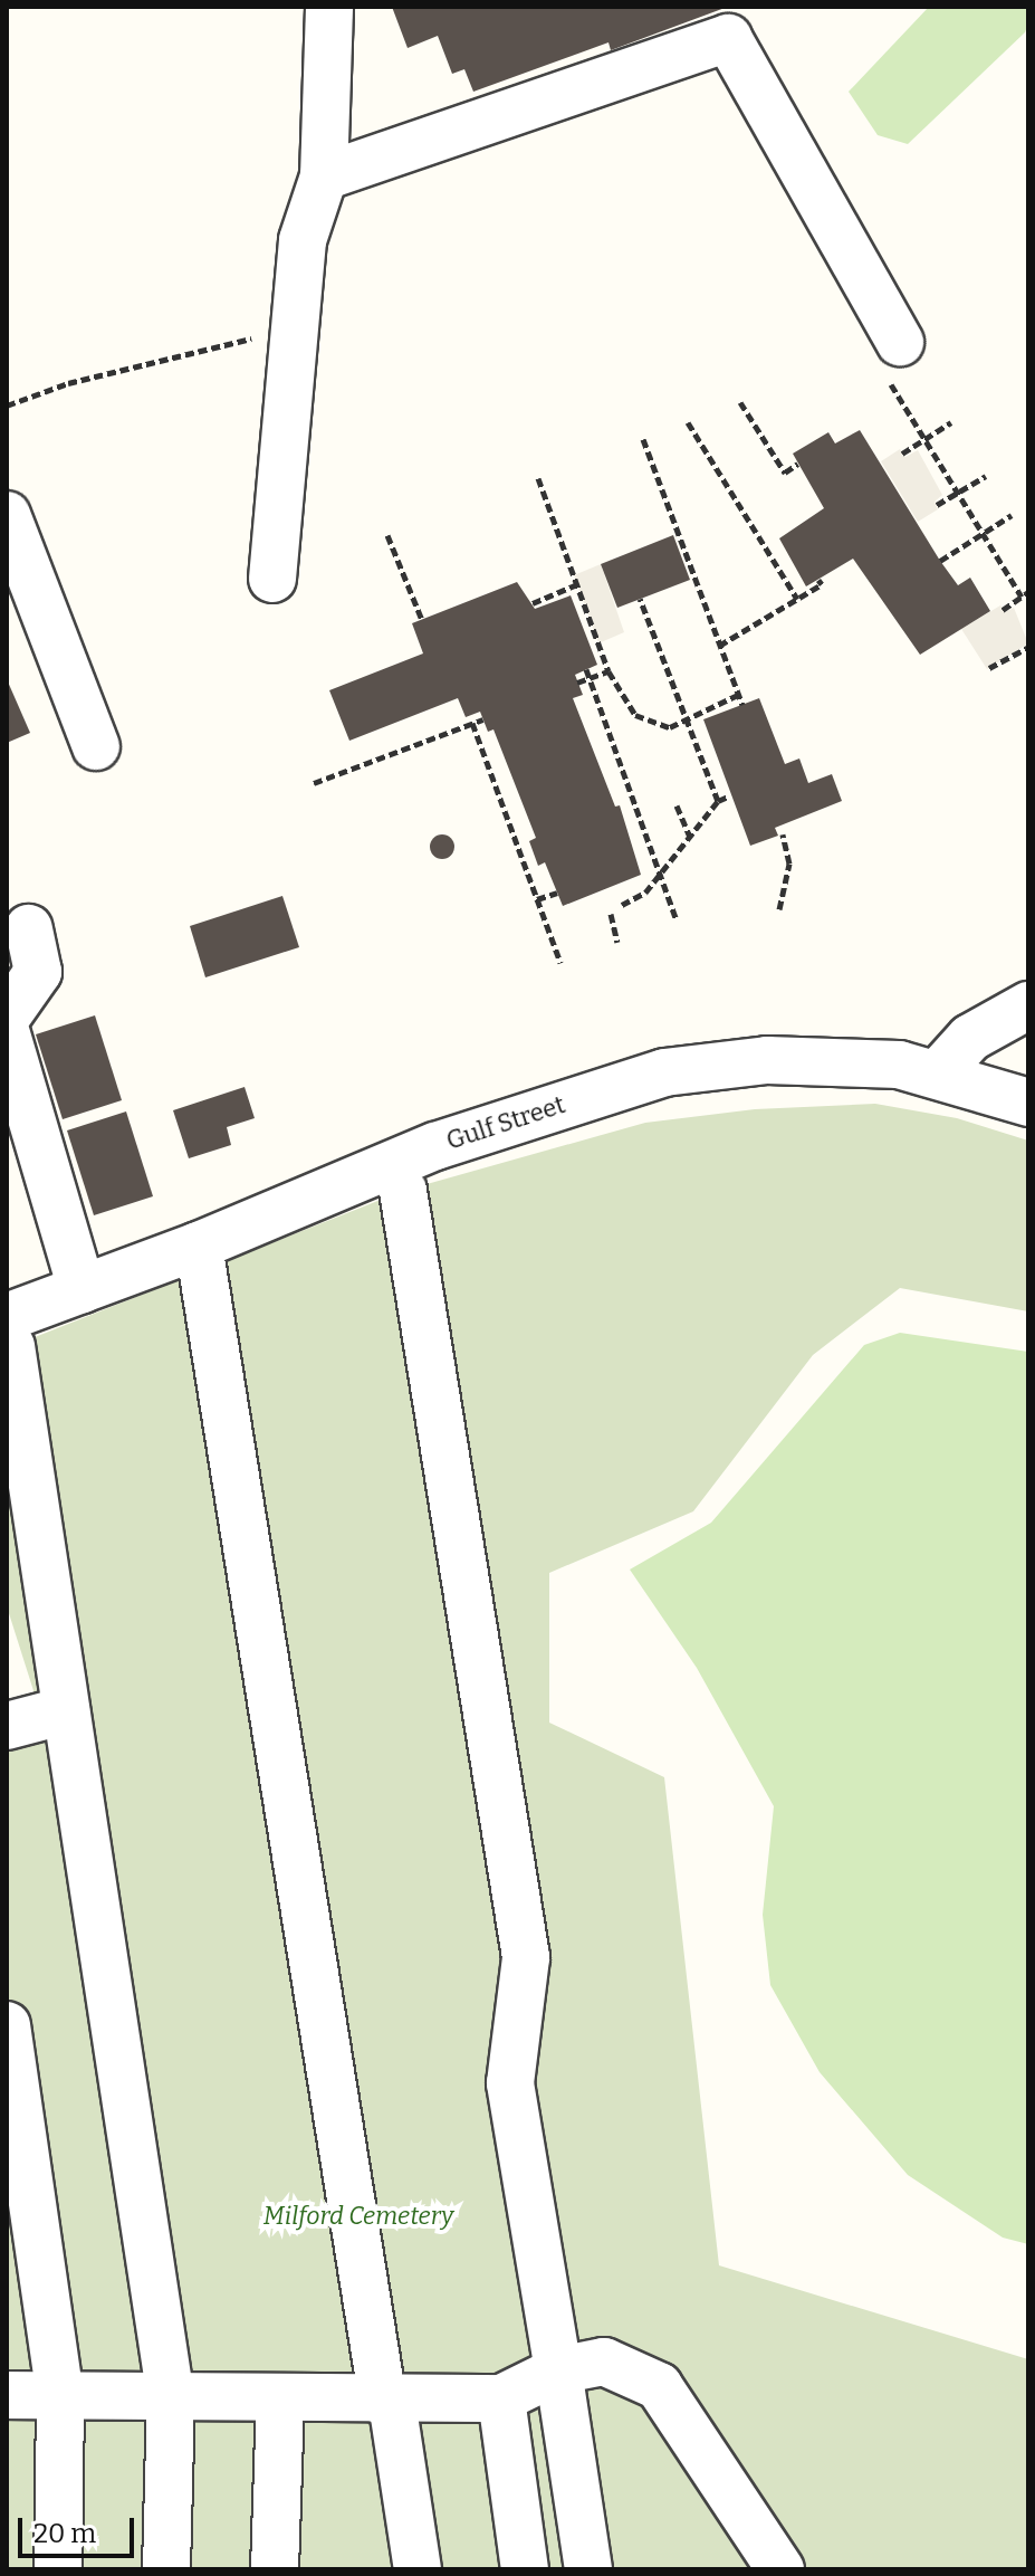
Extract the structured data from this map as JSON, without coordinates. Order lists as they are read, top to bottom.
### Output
{
  "streets": {
    "street": ["Gulf Street"]
  },
  "parks": ["Milford Cemetery"],
  "scale_bar": "20 m"
}
